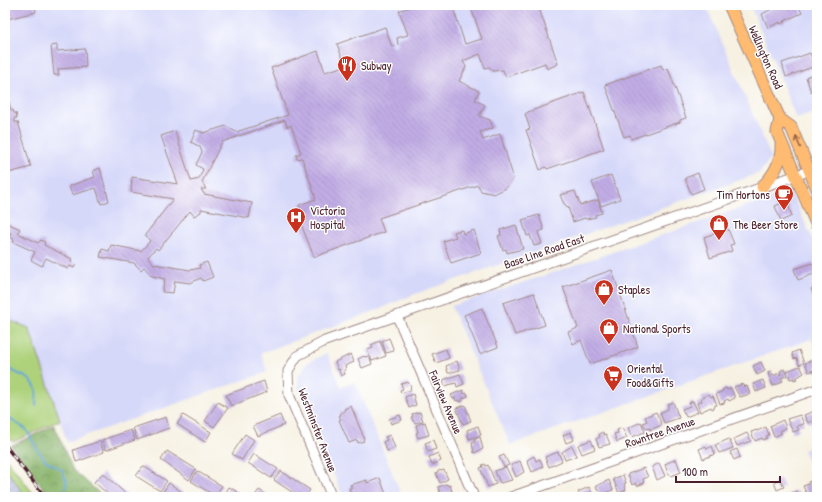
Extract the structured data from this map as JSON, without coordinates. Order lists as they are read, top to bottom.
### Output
{
  "streets": {
    "main road": ["Wellington Road"],
    "street": [
      "Base Line Road East",
      "Fairview Avenue",
      "Westminster Avenue",
      "Rowntree Avenue"
    ]
  },
  "crossings": [
    ["Wellington Road", "Base Line Road East"],
    ["Base Line Road East", "Fairview Avenue"],
    ["Base Line Road East", "Westminster Avenue"]
  ],
  "places": {
    "restaurant": ["Subway"],
    "cafe": ["Tim Hortons"],
    "hospital": ["Victoria Hospital"],
    "shop": ["The Beer Store", "Staples", "National Sports"],
    "supermarket": ["Oriental Food&Gifts"]
  },
  "scale_bar": "100 m"
}
